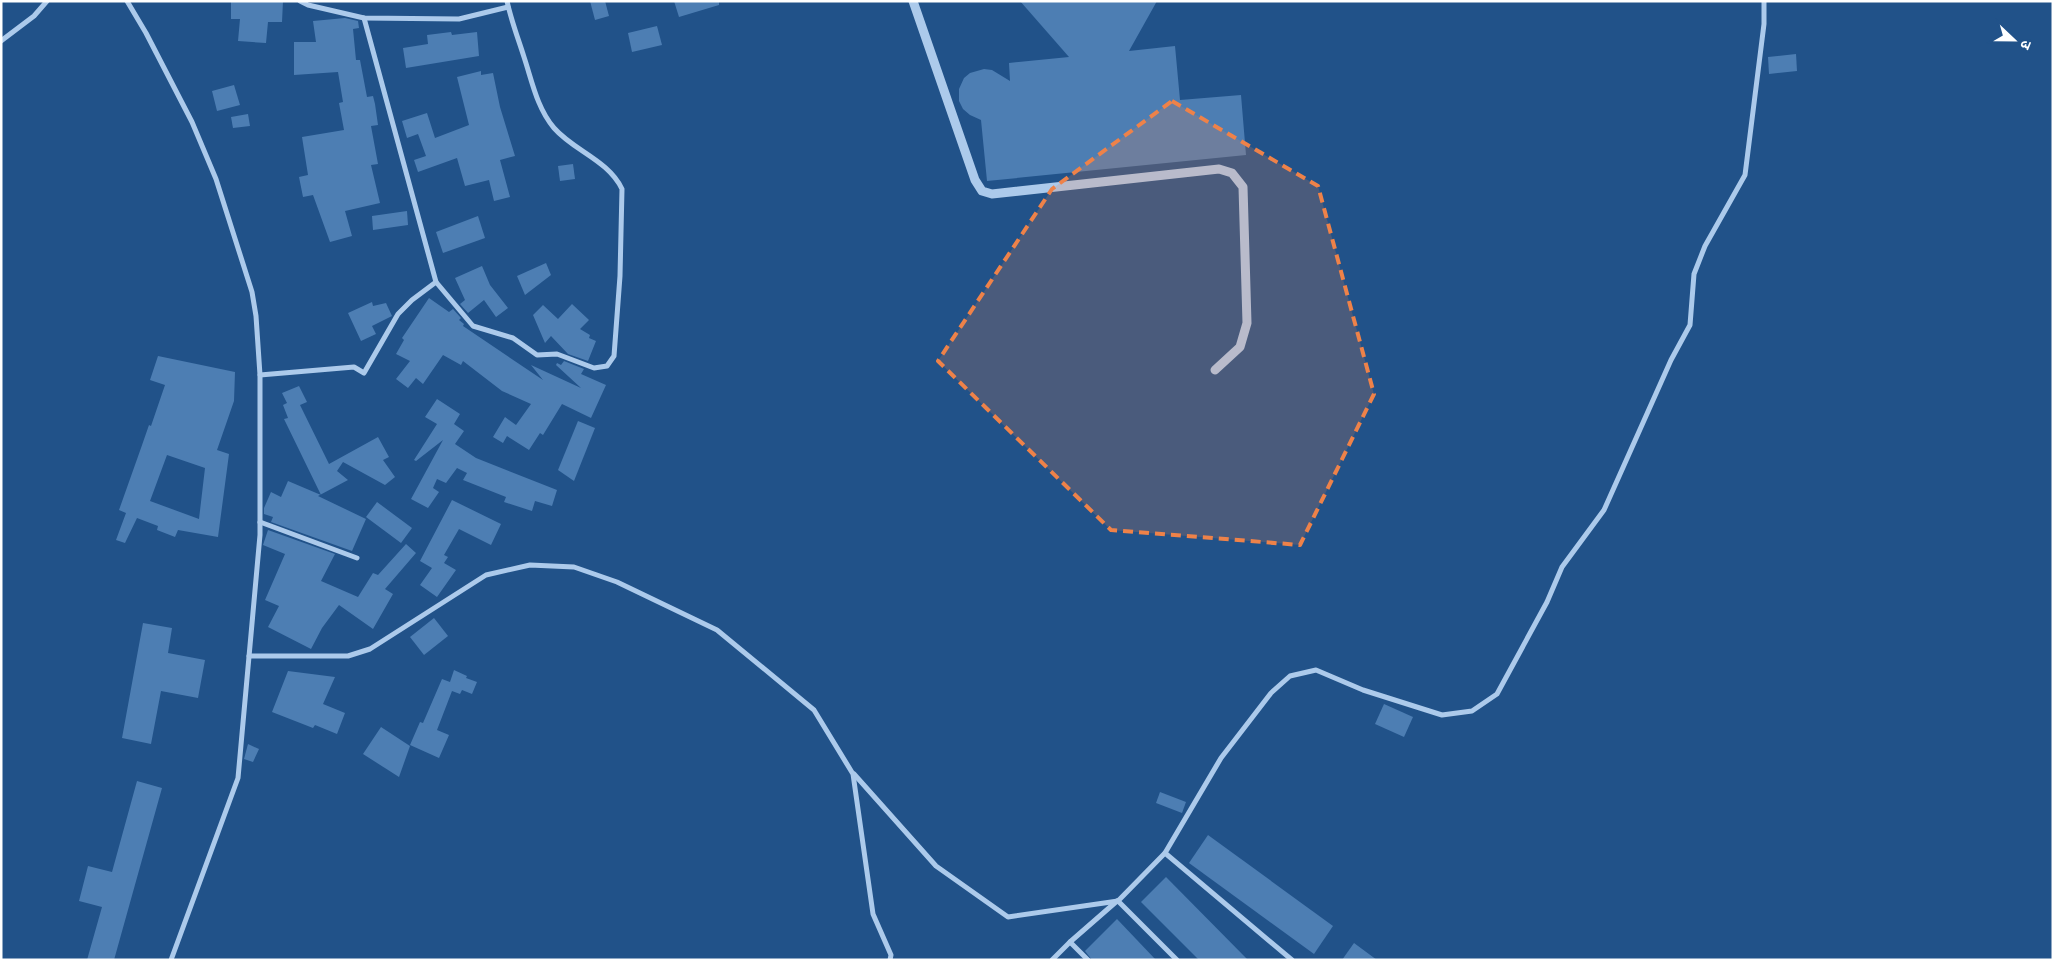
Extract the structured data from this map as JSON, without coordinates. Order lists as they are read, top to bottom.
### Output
{
  "north": "right"
}
